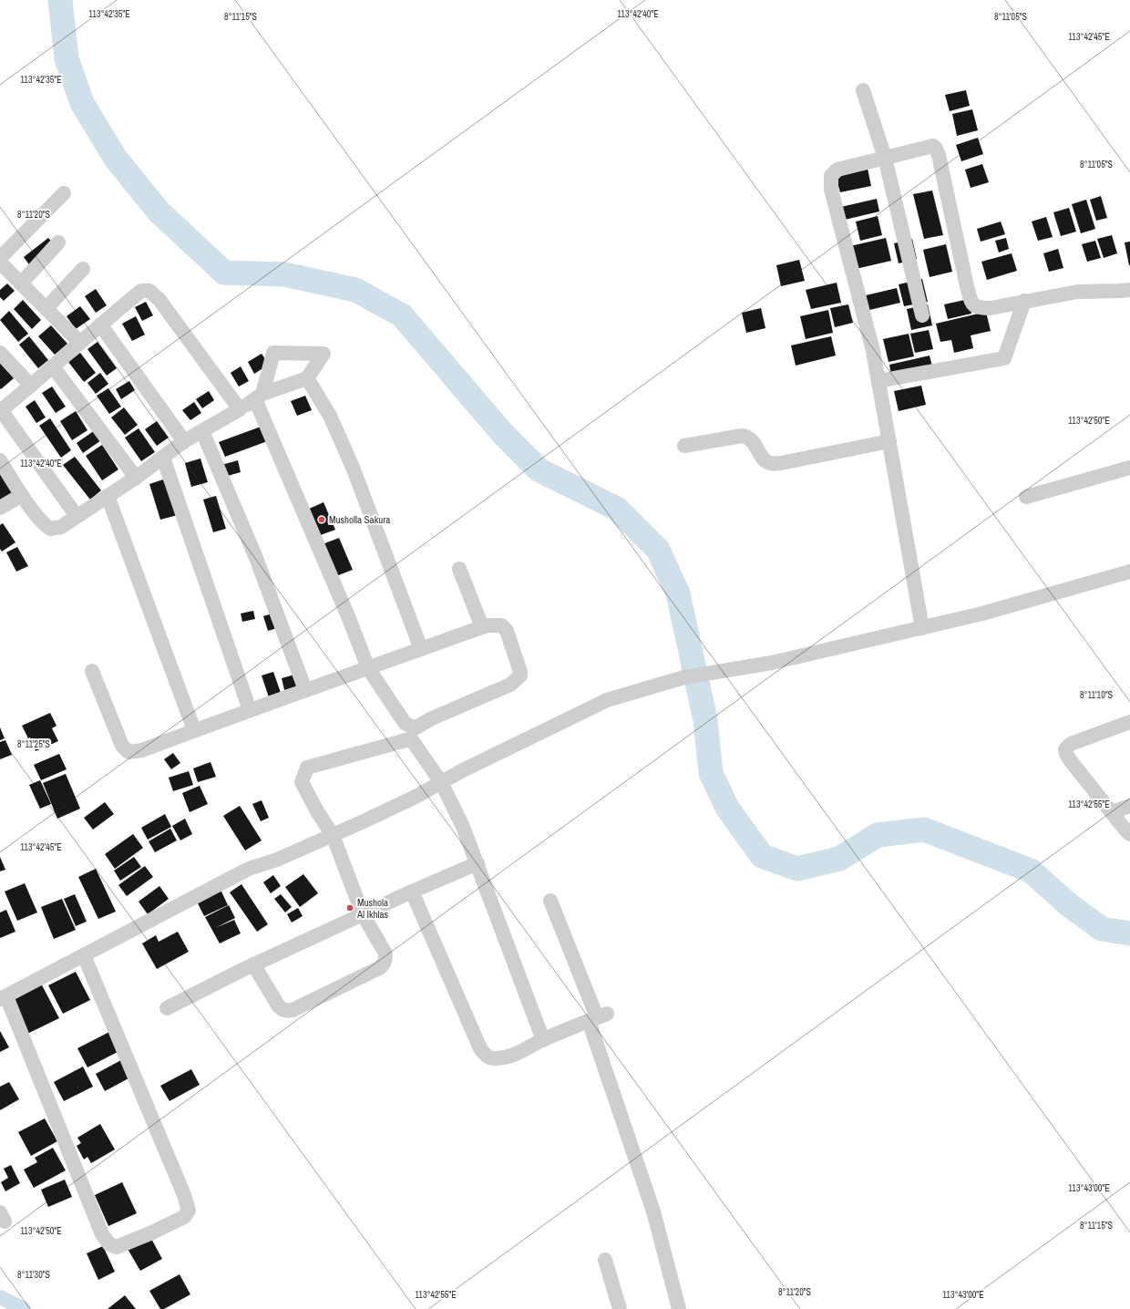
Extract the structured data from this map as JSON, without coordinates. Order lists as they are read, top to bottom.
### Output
{
  "places": ["Musholla Sakura", "Mushola Al Ikhlas"],
  "coordinates": [
    "113°42'35\"E",
    "113°42'40\"E",
    "8°11'15\"S",
    "8°11'05\"S",
    "113°42'45\"E",
    "8°11'20\"S",
    "113°42'50\"E",
    "8°11'10\"S",
    "8°11'25\"S",
    "113°42'55\"E",
    "113°43'00\"E",
    "8°11'30\"S"
  ]
}
